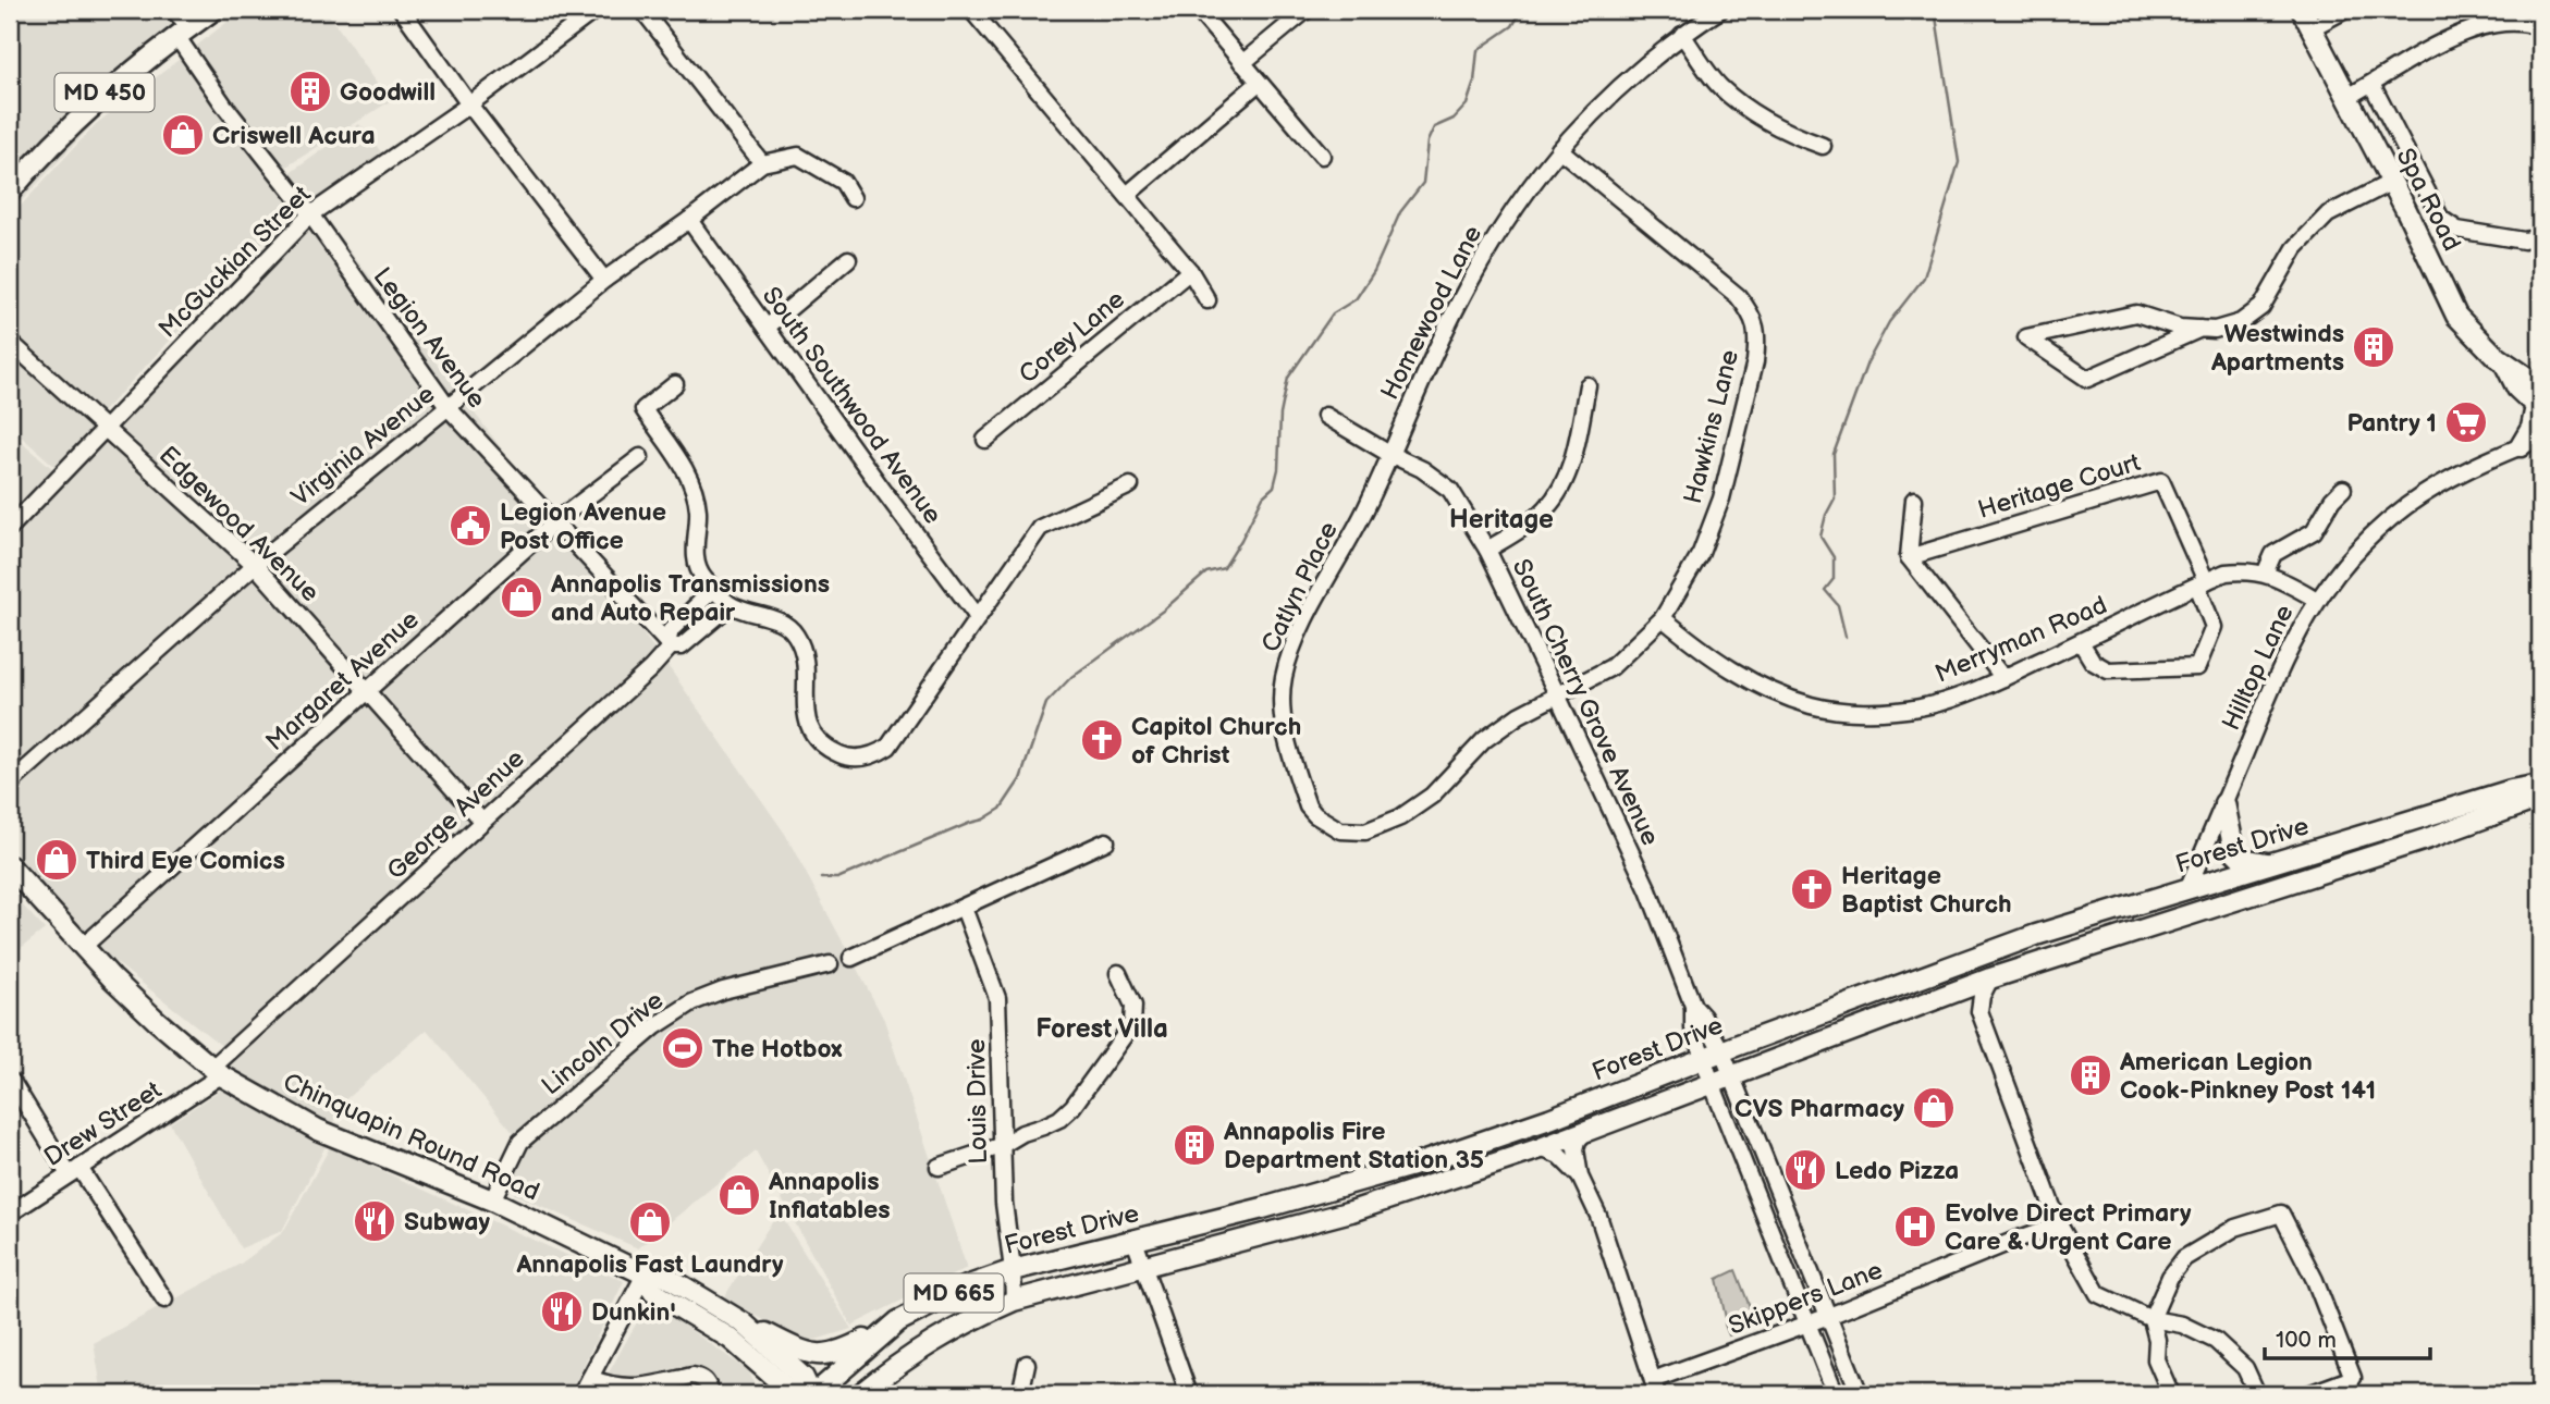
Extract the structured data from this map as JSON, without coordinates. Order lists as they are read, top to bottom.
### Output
{
  "streets": {
    "main road": [
      "MD 450",
      "Spa Road",
      "Forest Drive",
      "Chinquapin Round Road",
      "MD 665"
    ],
    "street": [
      "McGuckian Street",
      "Homewood Lane",
      "Corey Lane",
      "Legion Avenue",
      "South Southwood Avenue",
      "Hawkins Lane",
      "Virginia Avenue",
      "Heritage Court",
      "Edgewood Avenue",
      "Catlyn Place",
      "Merryman Road",
      "Hilltop Lane",
      "Margaret Avenue",
      "South Cherry Grove Avenue",
      "George Avenue",
      "Lincoln Drive",
      "Louis Drive",
      "Drew Street",
      "Skippers Lane"
    ]
  },
  "crossings": [
    ["MD 450", "Legion Avenue"],
    ["McGuckian Street", "Legion Avenue"],
    ["McGuckian Street", "Edgewood Avenue"],
    ["Homewood Lane", "Hawkins Lane"],
    ["Homewood Lane", "Catlyn Place"],
    ["Homewood Lane", "South Cherry Grove Avenue"],
    ["Legion Avenue", "Virginia Avenue"],
    ["Legion Avenue", "Margaret Avenue"],
    ["Legion Avenue", "George Avenue"],
    ["South Southwood Avenue", "Virginia Avenue"],
    ["Hawkins Lane", "Catlyn Place"],
    ["Hawkins Lane", "Merryman Road"],
    ["Hawkins Lane", "South Cherry Grove Avenue"],
    ["Virginia Avenue", "Edgewood Avenue"],
    ["Heritage Court", "Merryman Road"],
    ["Edgewood Avenue", "Margaret Avenue"],
    ["Edgewood Avenue", "George Avenue"],
    ["Catlyn Place", "South Cherry Grove Avenue"],
    ["Merryman Road", "Hilltop Lane"],
    ["Hilltop Lane", "Forest Drive"],
    ["Margaret Avenue", "Chinquapin Round Road"],
    ["South Cherry Grove Avenue", "Forest Drive"],
    ["South Cherry Grove Avenue", "Skippers Lane"],
    ["George Avenue", "Drew Street"],
    ["George Avenue", "Chinquapin Round Road"],
    ["Forest Drive", "Louis Drive"],
    ["Forest Drive", "Chinquapin Round Road"],
    ["Lincoln Drive", "Chinquapin Round Road"],
    ["Drew Street", "Chinquapin Round Road"]
  ],
  "districts": ["Heritage", "Forest Villa"],
  "places": {
    "building": [
      "Goodwill",
      "Westwinds Apartments",
      "American Legion Cook-Pinkney Post 141",
      "Annapolis Fire Department Station 35"
    ],
    "shop": [
      "Criswell Acura",
      "Annapolis Transmissions and Auto Repair",
      "Third Eye Comics",
      "CVS Pharmacy",
      "Annapolis Inflatables",
      "Annapolis Fast Laundry"
    ],
    "supermarket": ["Pantry 1"],
    "public building": ["Legion Avenue Post Office"],
    "church": ["Capitol Church of Christ", "Heritage Baptist Church"],
    "sports": ["The Hotbox"],
    "restaurant": ["Ledo Pizza", "Subway", "Dunkin'"],
    "hospital": ["Evolve Direct Primary Care & Urgent Care"]
  },
  "scale_bar": "100 m"
}
